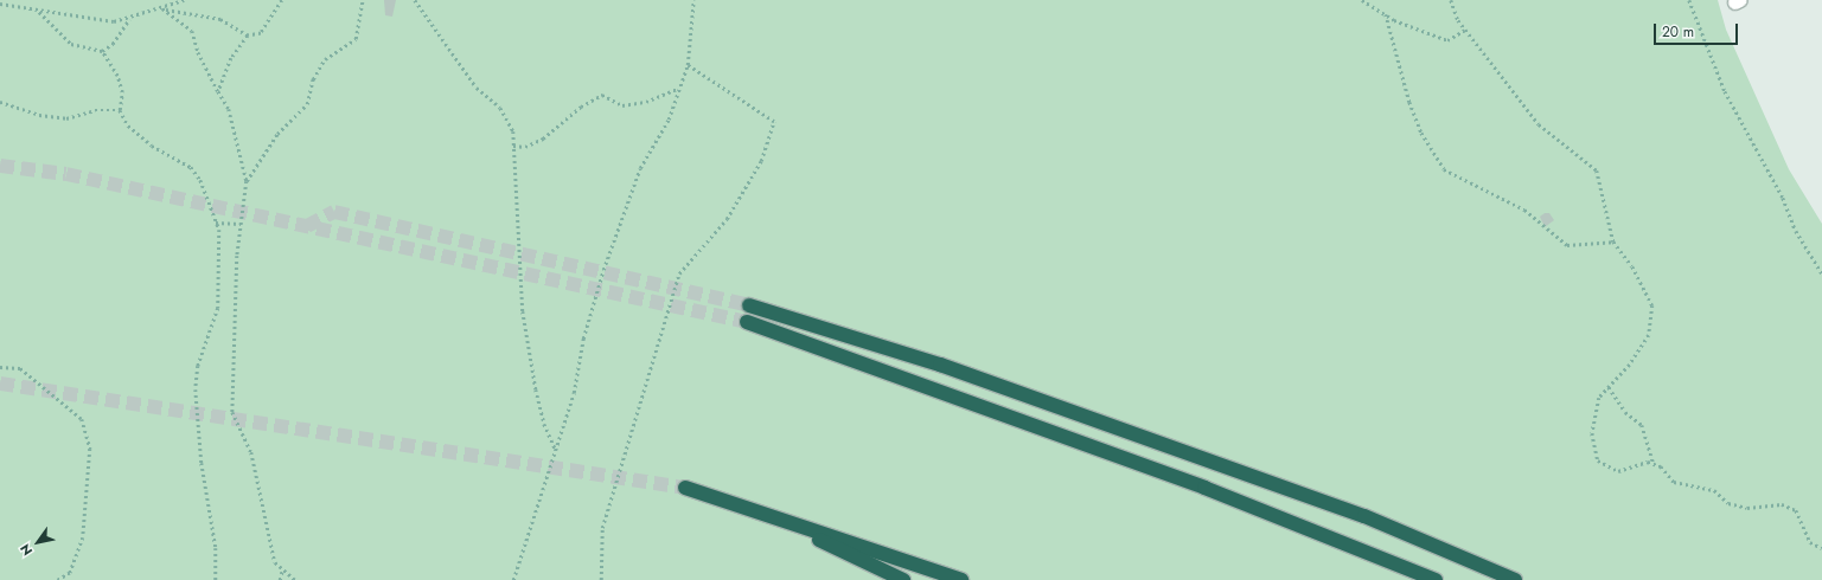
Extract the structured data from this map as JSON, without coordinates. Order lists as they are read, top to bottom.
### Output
{
  "scale_bar": "20 m",
  "north": "bottom left"
}
